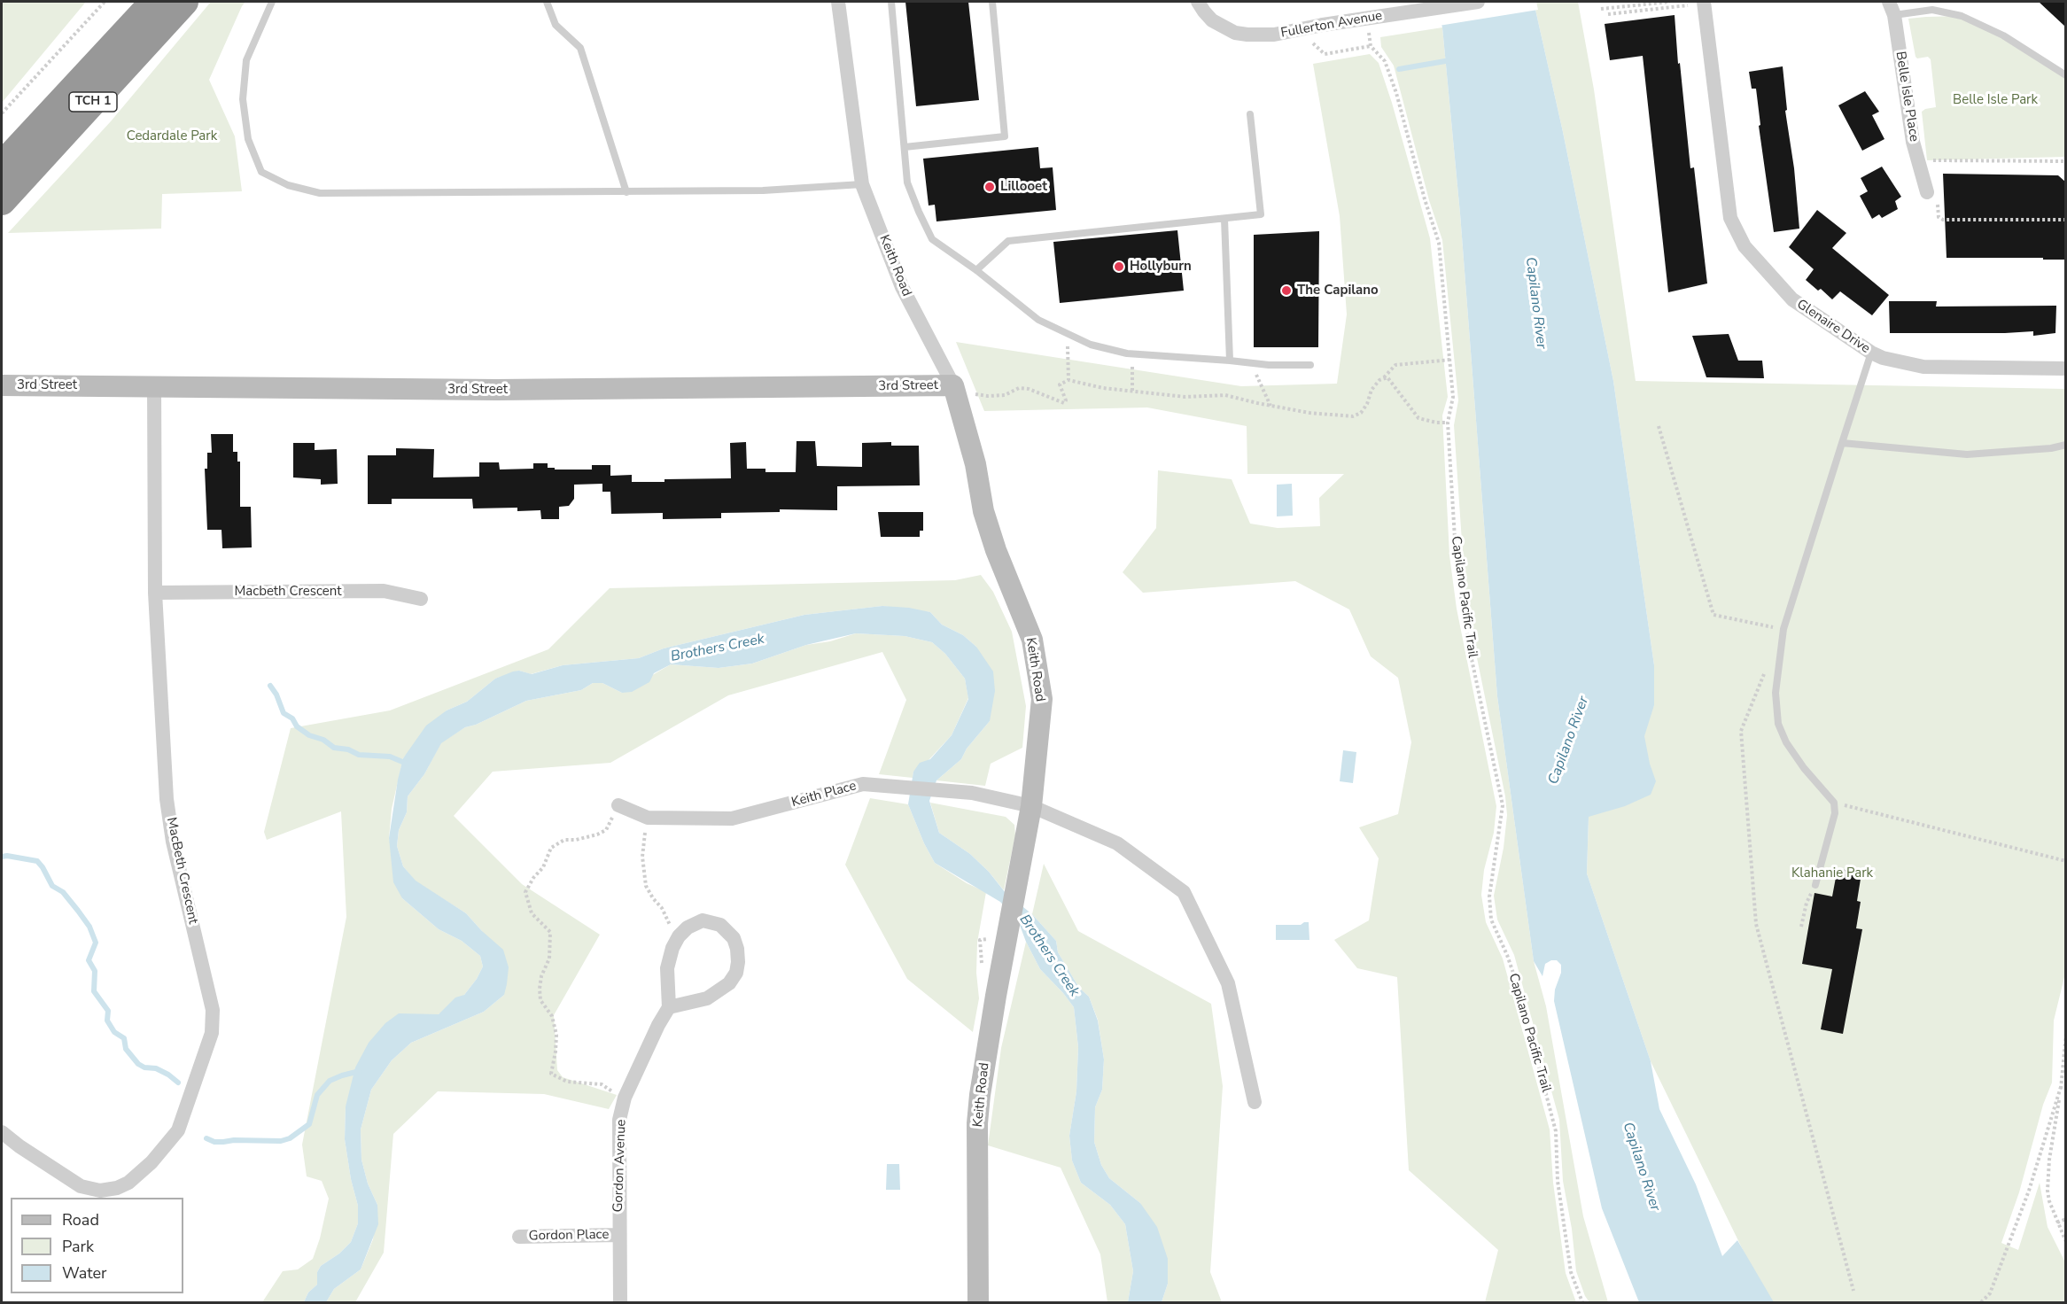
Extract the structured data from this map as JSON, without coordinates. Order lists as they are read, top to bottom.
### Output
{
  "streets": {
    "highway": ["TCH 1"],
    "street": [
      "Fullerton Avenue",
      "Belle Isle Place",
      "Keith Road",
      "Glenaire Drive",
      "3rd Street",
      "Macbeth Crescent",
      "Keith Place",
      "MacBeth Crescent",
      "Gordon Avenue",
      "Gordon Place"
    ],
    "path": ["Capilano Pacific Trail"]
  },
  "crossings": [
    ["Keith Road", "3rd Street"],
    ["Keith Road", "Keith Place"],
    ["3rd Street", "MacBeth Crescent"],
    ["Macbeth Crescent", "MacBeth Crescent"],
    ["Gordon Avenue", "Gordon Place"]
  ],
  "water": ["Capilano River", "Brothers Creek"],
  "parks": ["Belle Isle Park", "Cedardale Park", "Klahanie Park"],
  "places": ["Lillooet", "Hollyburn", "The Capilano"],
  "legend": ["Road", "Park", "Water"]
}
